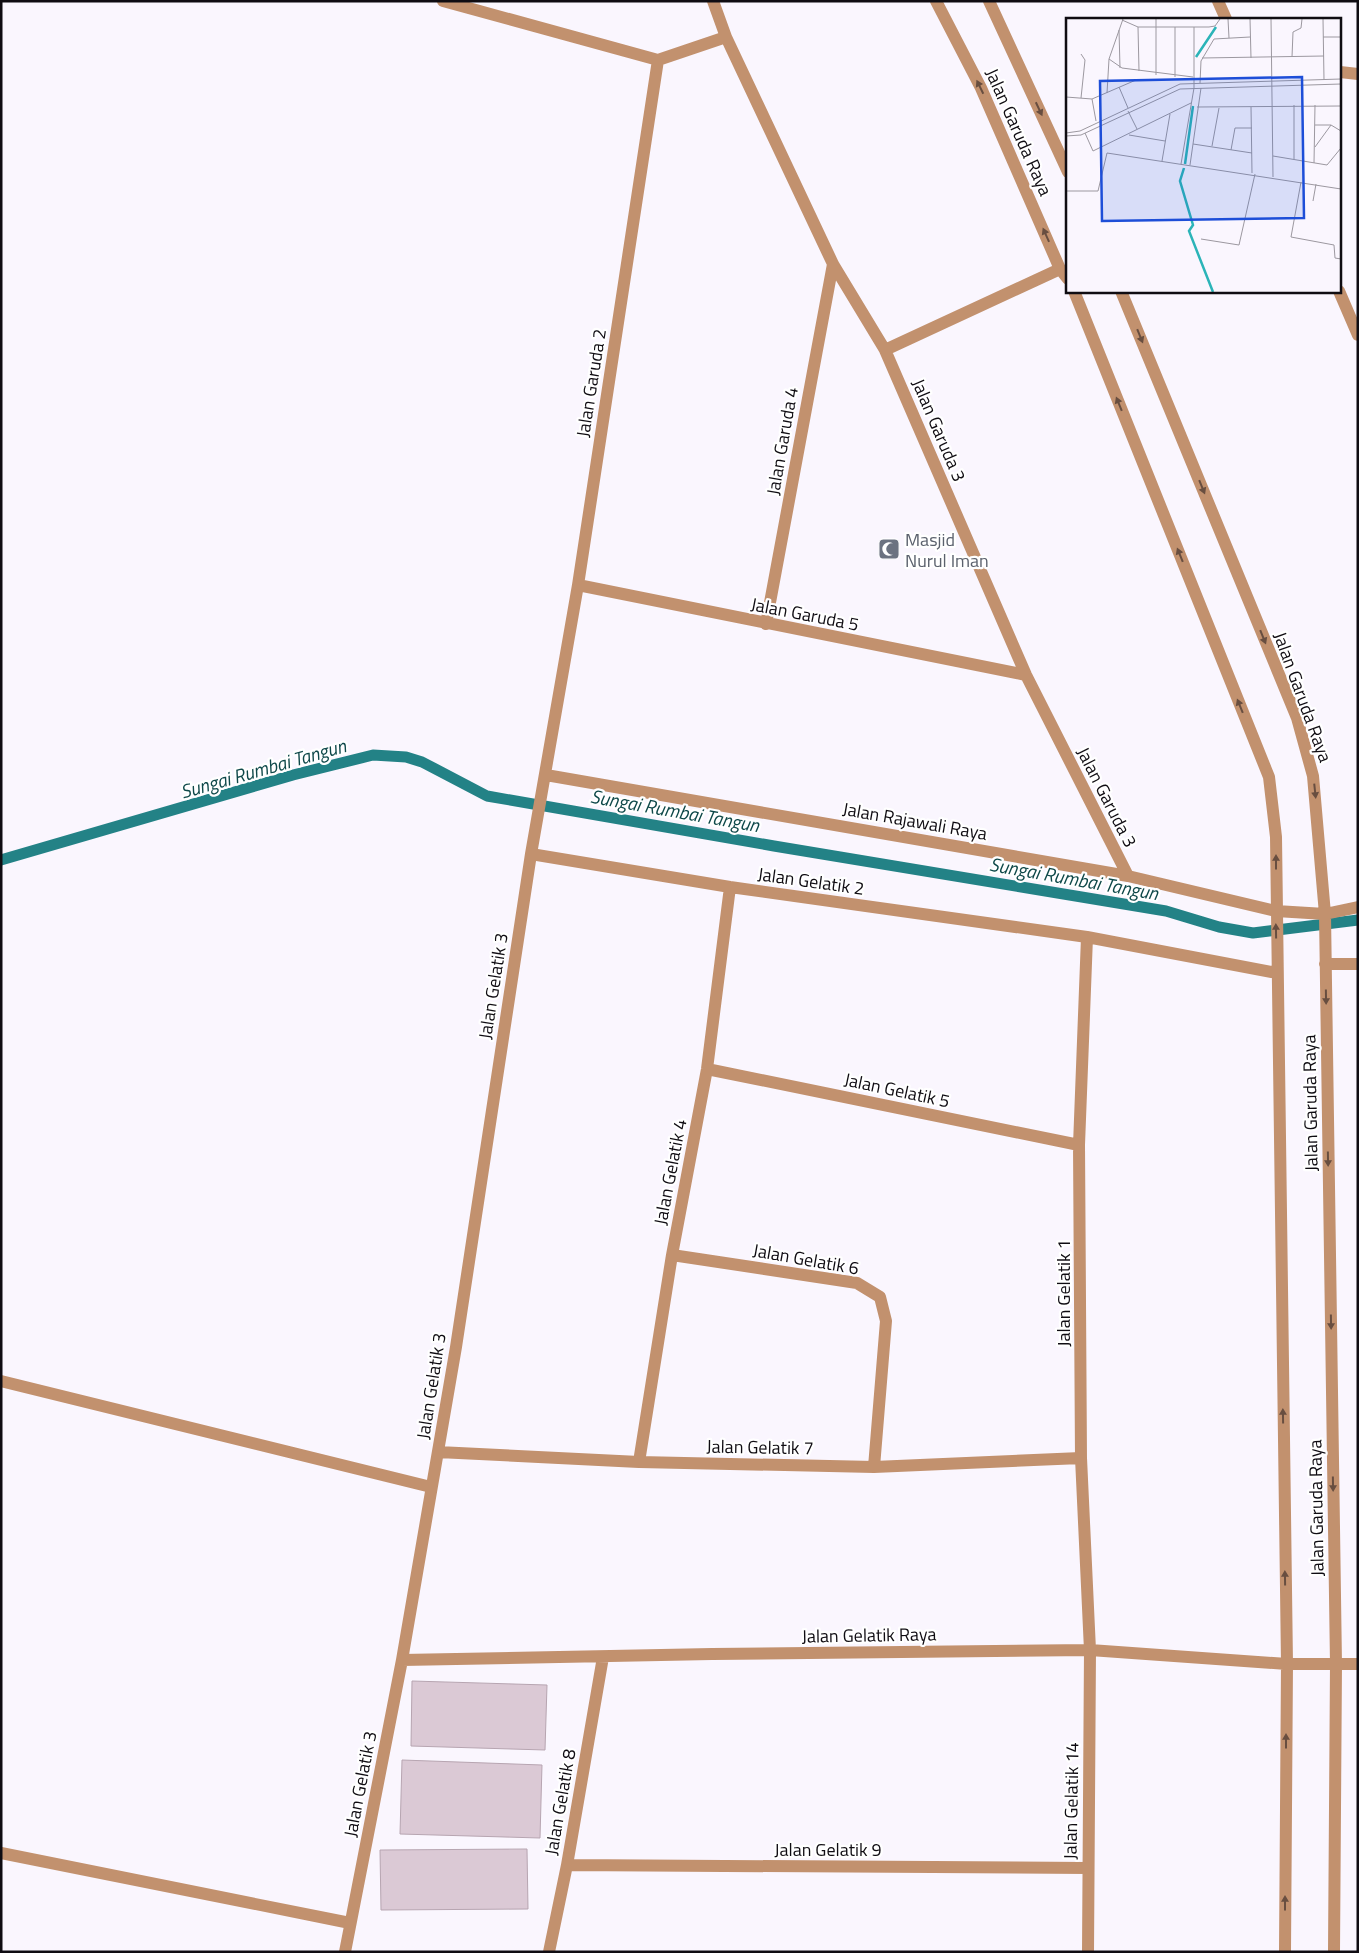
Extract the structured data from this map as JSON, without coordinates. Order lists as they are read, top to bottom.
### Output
{
  "streets": {
    "street": [
      "Jalan Garuda Raya",
      "Jalan Garuda 2",
      "Jalan Garuda 3",
      "Jalan Garuda 4",
      "Jalan Garuda 5",
      "Jalan Rajawali Raya",
      "Jalan Gelatik 2",
      "Jalan Gelatik 3",
      "Jalan Gelatik 5",
      "Jalan Gelatik 4",
      "Jalan Gelatik 6",
      "Jalan Gelatik 1",
      "Jalan Gelatik 7",
      "Jalan Gelatik Raya",
      "Jalan Gelatik 14",
      "Jalan Gelatik 8",
      "Jalan Gelatik 9"
    ]
  },
  "crossings": [
    ["Jalan Garuda Raya", "Jalan Rajawali Raya"],
    ["Jalan Garuda Raya", "Jalan Gelatik 2"],
    ["Jalan Garuda Raya", "Jalan Gelatik Raya"],
    ["Jalan Garuda 2", "Jalan Garuda 5"],
    ["Jalan Garuda 2", "Jalan Rajawali Raya"],
    ["Jalan Garuda 2", "Jalan Gelatik 3"],
    ["Jalan Garuda 3", "Jalan Garuda 4"],
    ["Jalan Garuda 3", "Jalan Garuda 5"],
    ["Jalan Garuda 3", "Jalan Rajawali Raya"],
    ["Jalan Garuda 4", "Jalan Garuda 5"],
    ["Jalan Gelatik 2", "Jalan Gelatik 3"],
    ["Jalan Gelatik 2", "Jalan Gelatik 4"],
    ["Jalan Gelatik 2", "Jalan Gelatik 1"],
    ["Jalan Gelatik 3", "Jalan Gelatik 7"],
    ["Jalan Gelatik 3", "Jalan Gelatik Raya"],
    ["Jalan Gelatik 5", "Jalan Gelatik 4"],
    ["Jalan Gelatik 5", "Jalan Gelatik 1"],
    ["Jalan Gelatik 4", "Jalan Gelatik 6"],
    ["Jalan Gelatik 4", "Jalan Gelatik 7"],
    ["Jalan Gelatik 6", "Jalan Gelatik 7"],
    ["Jalan Gelatik 1", "Jalan Gelatik 7"],
    ["Jalan Gelatik 1", "Jalan Gelatik Raya"],
    ["Jalan Gelatik 1", "Jalan Gelatik 14"],
    ["Jalan Gelatik Raya", "Jalan Gelatik 14"],
    ["Jalan Gelatik Raya", "Jalan Gelatik 8"],
    ["Jalan Gelatik 14", "Jalan Gelatik 9"],
    ["Jalan Gelatik 8", "Jalan Gelatik 9"]
  ],
  "water": ["Sungai Rumbai Tangun"],
  "places": {
    "mosque": ["Masjid Nurul Iman"]
  }
}
